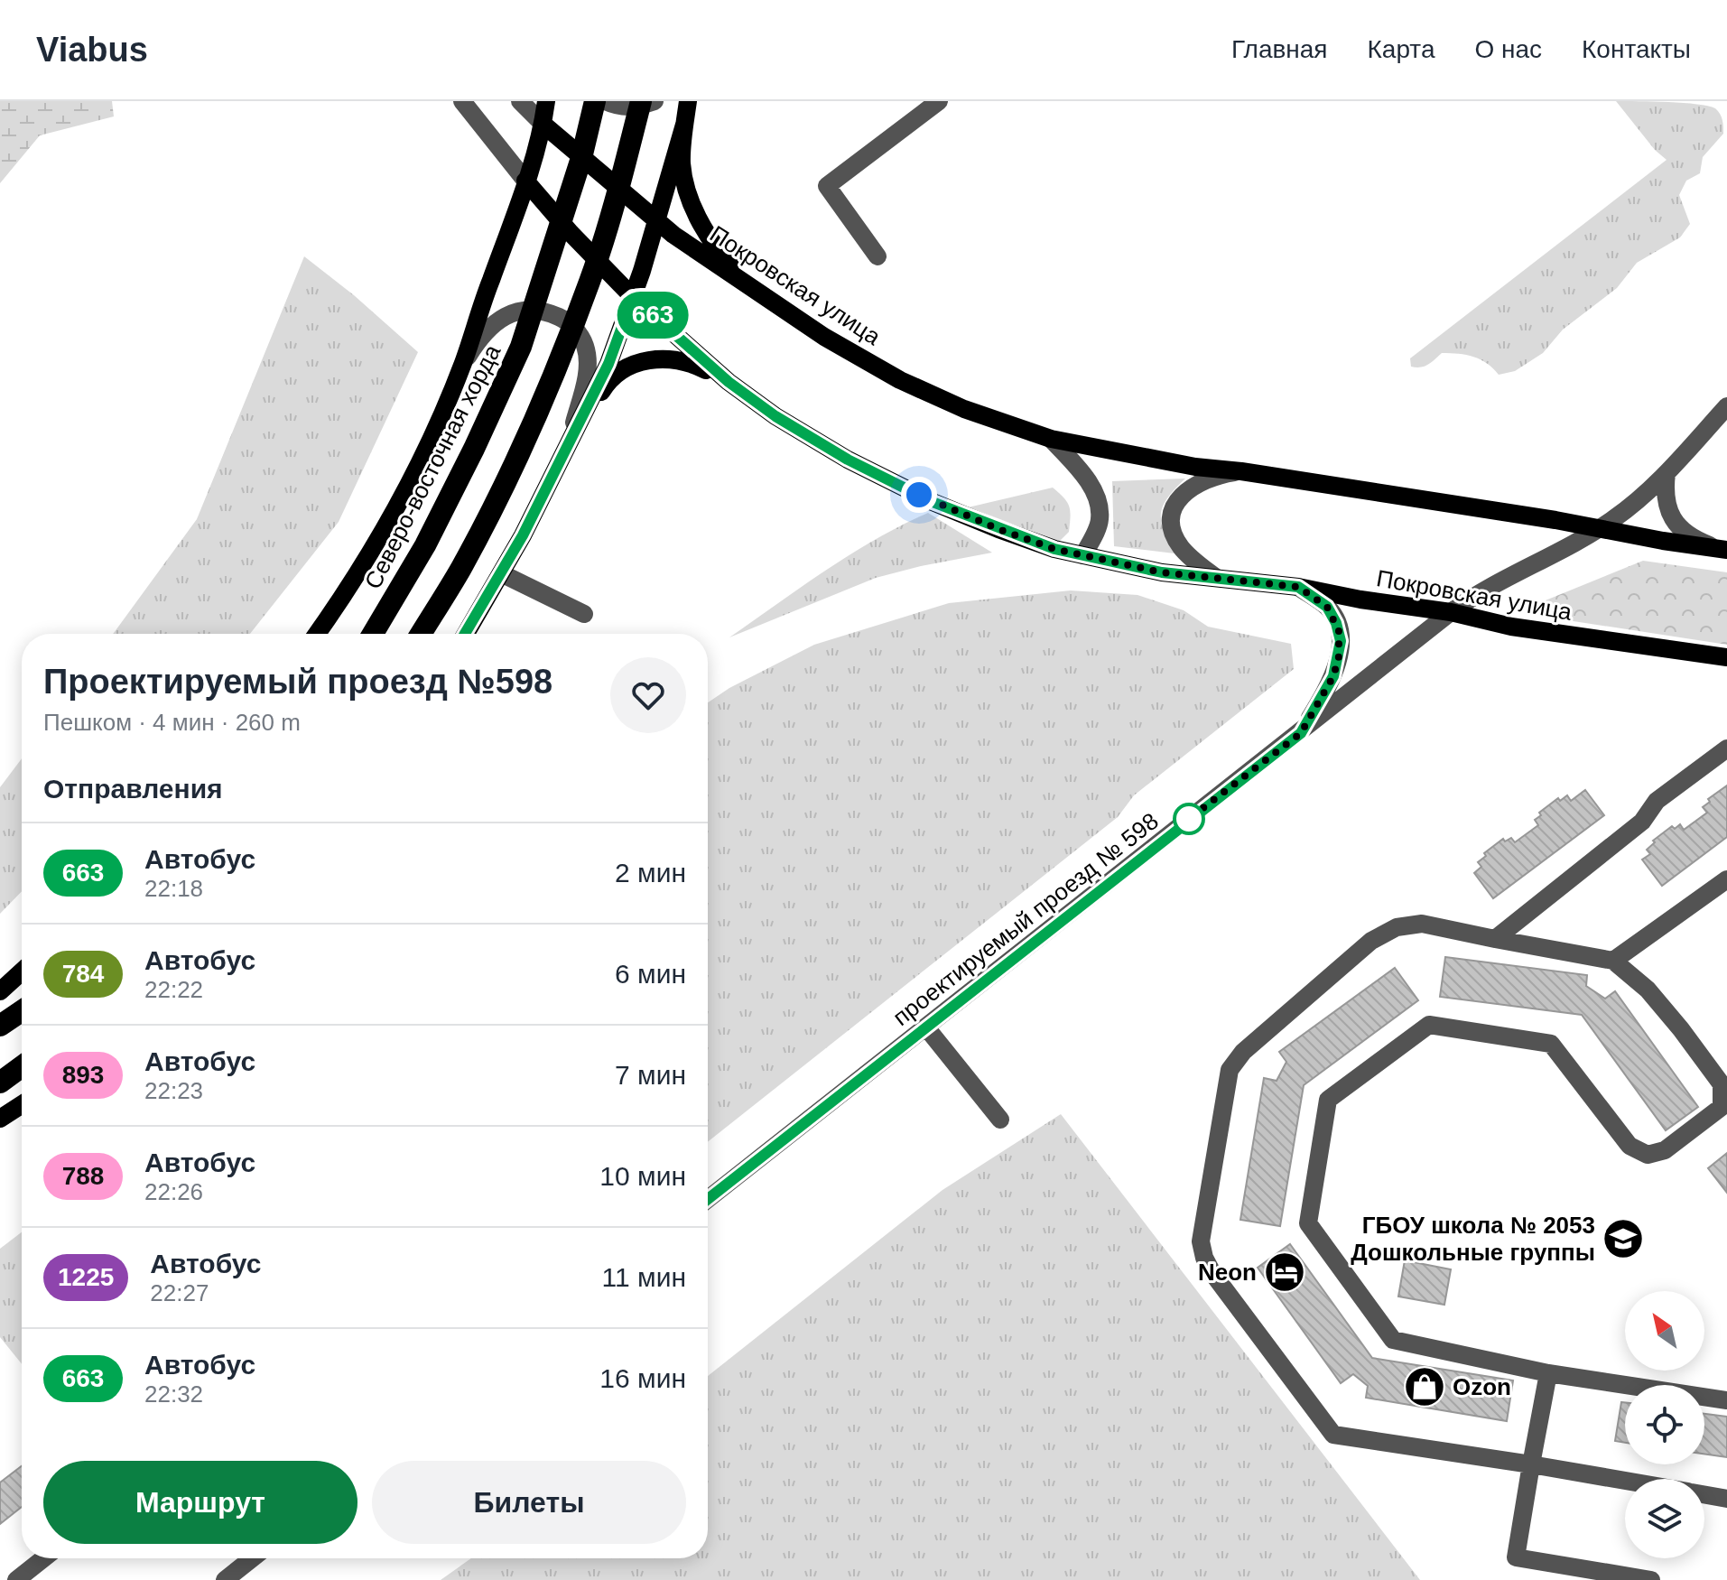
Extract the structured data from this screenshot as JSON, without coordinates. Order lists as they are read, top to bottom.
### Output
{
  "streets": {
    "highway": ["Северо-восточная хорда"],
    "main road": ["Покровская улица"],
    "street": ["проектируемый проезд № 598"]
  },
  "crossings": [
    ["Покровская улица", "проектируемый проезд № 598"]
  ],
  "places": {
    "school or university": ["ГБОУ школа № 2053 Дошкольные группы"],
    "hotel": ["Neon"],
    "shop": ["Ozon"]
  },
  "lines": ["bus line 663"],
  "north": "top left",
  "page": {
    "header": "Viabus",
    "nav": [
      "Главная",
      "Карта",
      "О нас",
      "Контакты"
    ],
    "on_map": "663",
    "heading": [
      ["Проектируемый проезд №598", "Пешком · 4 мин · 260 m"],
      "Отправления"
    ],
    "list": [
      {
        "mark": "663",
        "name": "Автобус",
        "note": "22:18",
        "value": "2 мин"
      },
      {
        "mark": "784",
        "name": "Автобус",
        "note": "22:22",
        "value": "6 мин"
      },
      {
        "mark": "893",
        "name": "Автобус",
        "note": "22:23",
        "value": "7 мин"
      },
      {
        "mark": "788",
        "name": "Автобус",
        "note": "22:26",
        "value": "10 мин"
      },
      {
        "mark": "1225",
        "name": "Автобус",
        "note": "22:27",
        "value": "11 мин"
      },
      {
        "mark": "663",
        "name": "Автобус",
        "note": "22:32",
        "value": "16 мин"
      }
    ],
    "buttons": ["Маршрут", "Билеты"]
  }
}
